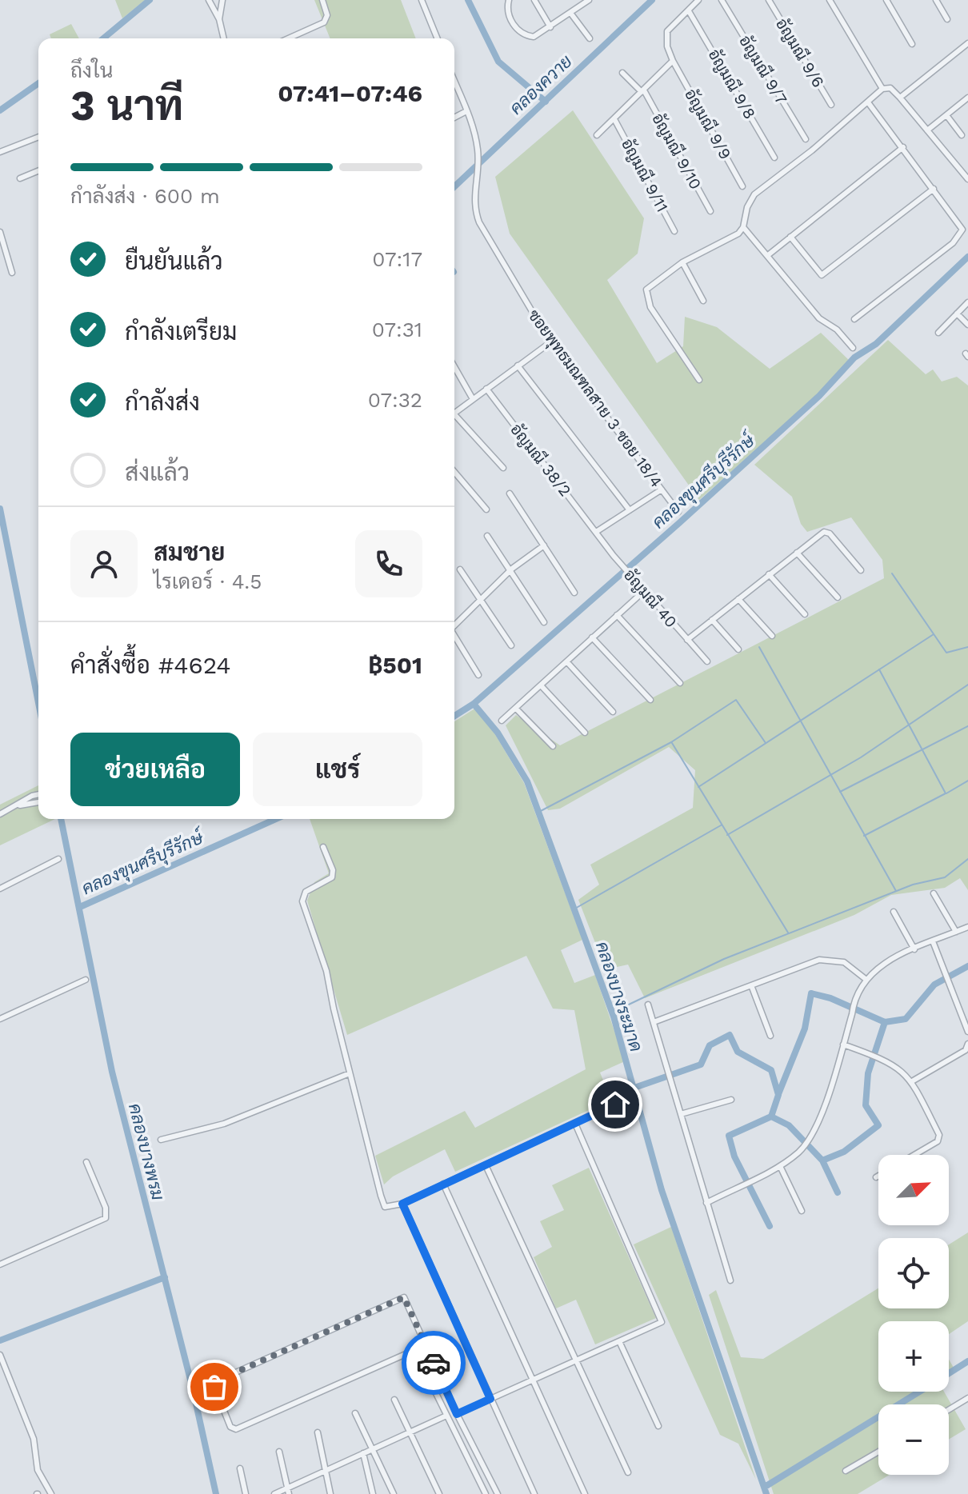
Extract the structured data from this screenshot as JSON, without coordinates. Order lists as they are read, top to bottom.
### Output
{
  "streets": {
    "street": [
      "อัญมณี 9/6",
      "อัญมณี 9/7",
      "อัญมณี 9/8",
      "อัญมณี 9/9",
      "อัญมณี 9/10",
      "อัญมณี 9/11",
      "ซอยพุทธมณฑลสาย 3 ซอย 18/4",
      "อัญมณี 38/2",
      "อัญมณี 40"
    ]
  },
  "crossings": [
    ["อัญมณี 38/2", "อัญมณี 40"]
  ],
  "water": [
    "คลองควาย",
    "คลองขุนศรีบุรีรักษ์",
    "คลองบางระมาด",
    "คลองบางพรม"
  ],
  "north": "top right",
  "page": {
    "heading": ["3 นาที", "ถึงใน", "07:41–07:46"],
    "panel": [
      "สมชาย",
      "ไรเดอร์ · 4.5",
      "คำสั่งซื้อ #4624",
      "฿501"
    ],
    "bar": "กำลังส่ง · 600 m",
    "list": [
      ["ยืนยันแล้ว", "07:17"],
      ["กำลังเตรียม", "07:31"],
      ["กำลังส่ง", "07:32"],
      "ส่งแล้ว"
    ],
    "buttons": ["ช่วยเหลือ", "แชร์"],
    "map_buttons": ["+", "−"]
  }
}
